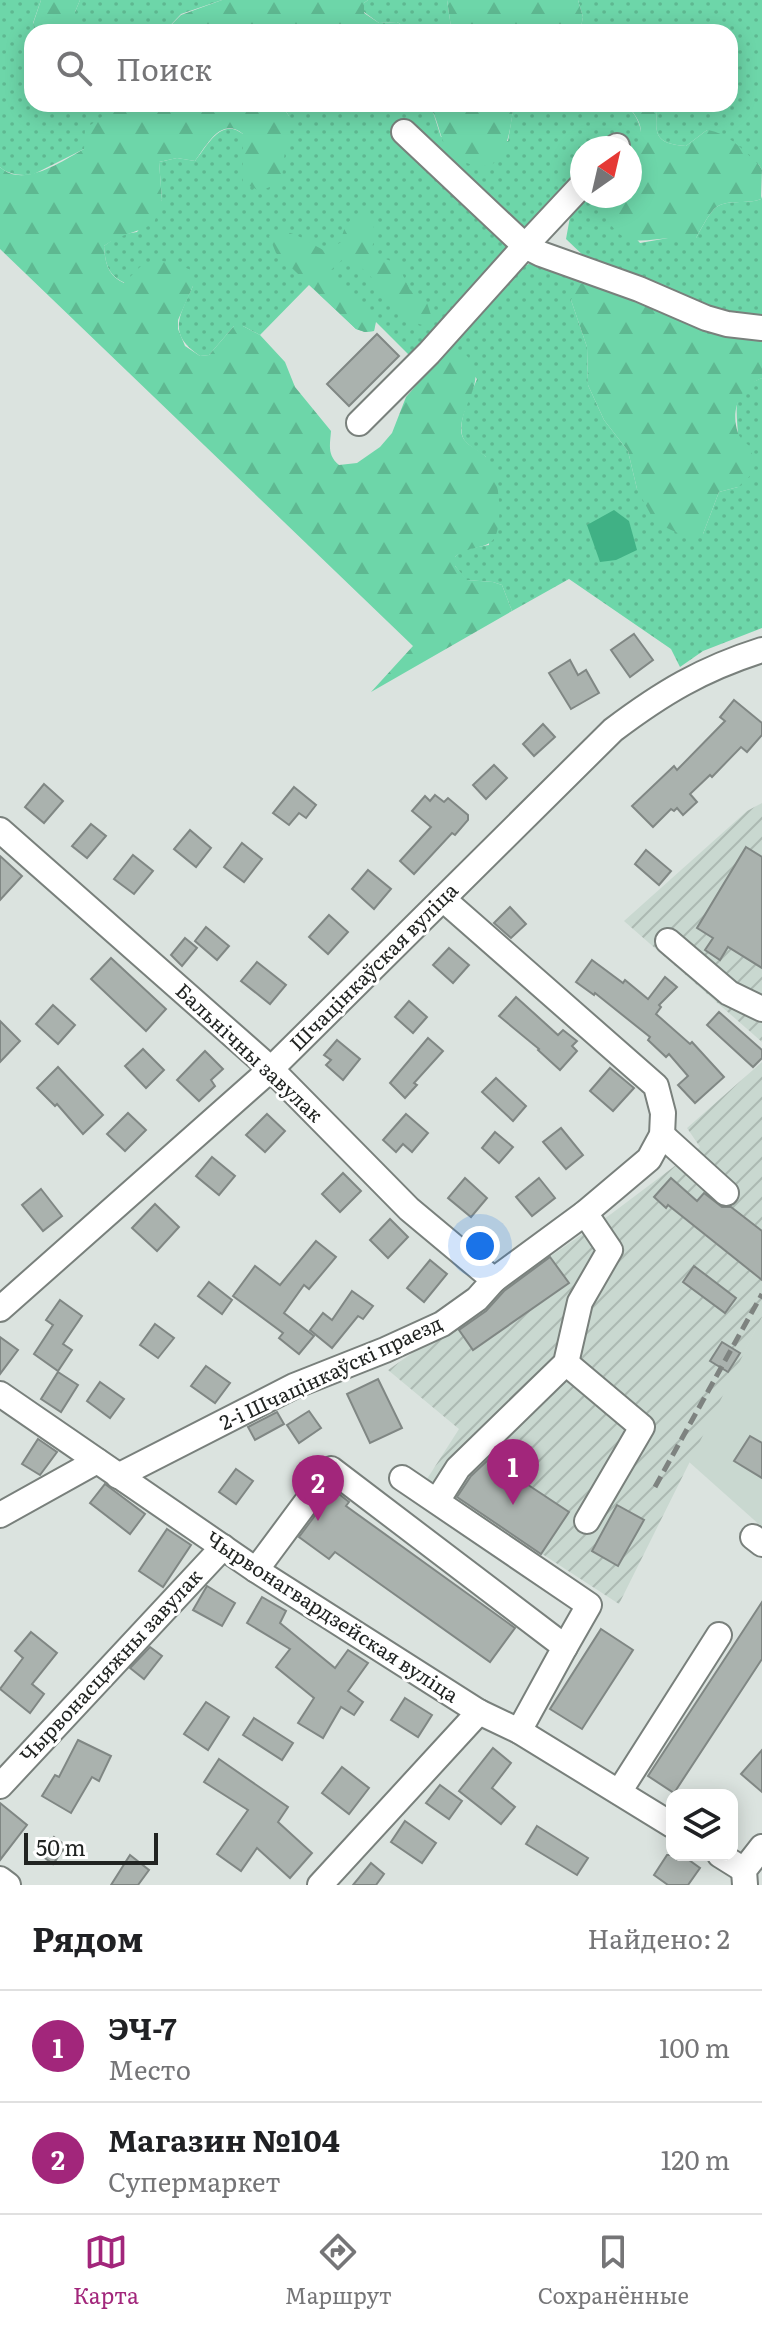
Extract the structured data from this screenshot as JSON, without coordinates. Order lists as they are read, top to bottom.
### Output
{
  "streets": {
    "street": [
      "Шчацінкаўская вуліца",
      "Бальнічны завулак",
      "2-і Шчацінкаўскі праезд",
      "Чырвонагвардзейская вуліца",
      "Чырвонасцяжны завулак"
    ]
  },
  "crossings": [
    ["Шчацінкаўская вуліца", "Бальнічны завулак"],
    ["Бальнічны завулак", "2-і Шчацінкаўскі праезд"],
    ["2-і Шчацінкаўскі праезд", "Чырвонагвардзейская вуліца"],
    ["Чырвонагвардзейская вуліца", "Чырвонасцяжны завулак"]
  ],
  "scale_bar": "50 m",
  "north": "top right",
  "page": {
    "search": "Поиск",
    "pins": ["1", "2"],
    "scale": "50 m",
    "heading": ["Рядом", "Найдено: 2"],
    "list": [
      {
        "mark": "1",
        "name": "ЭЧ-7",
        "note": "Место",
        "value": "100 m"
      },
      {
        "mark": "2",
        "name": "Магазин №104",
        "note": "Супермаркет",
        "value": "120 m"
      }
    ],
    "nav": ["Карта", "Маршрут", "Сохранённые"]
  }
}
